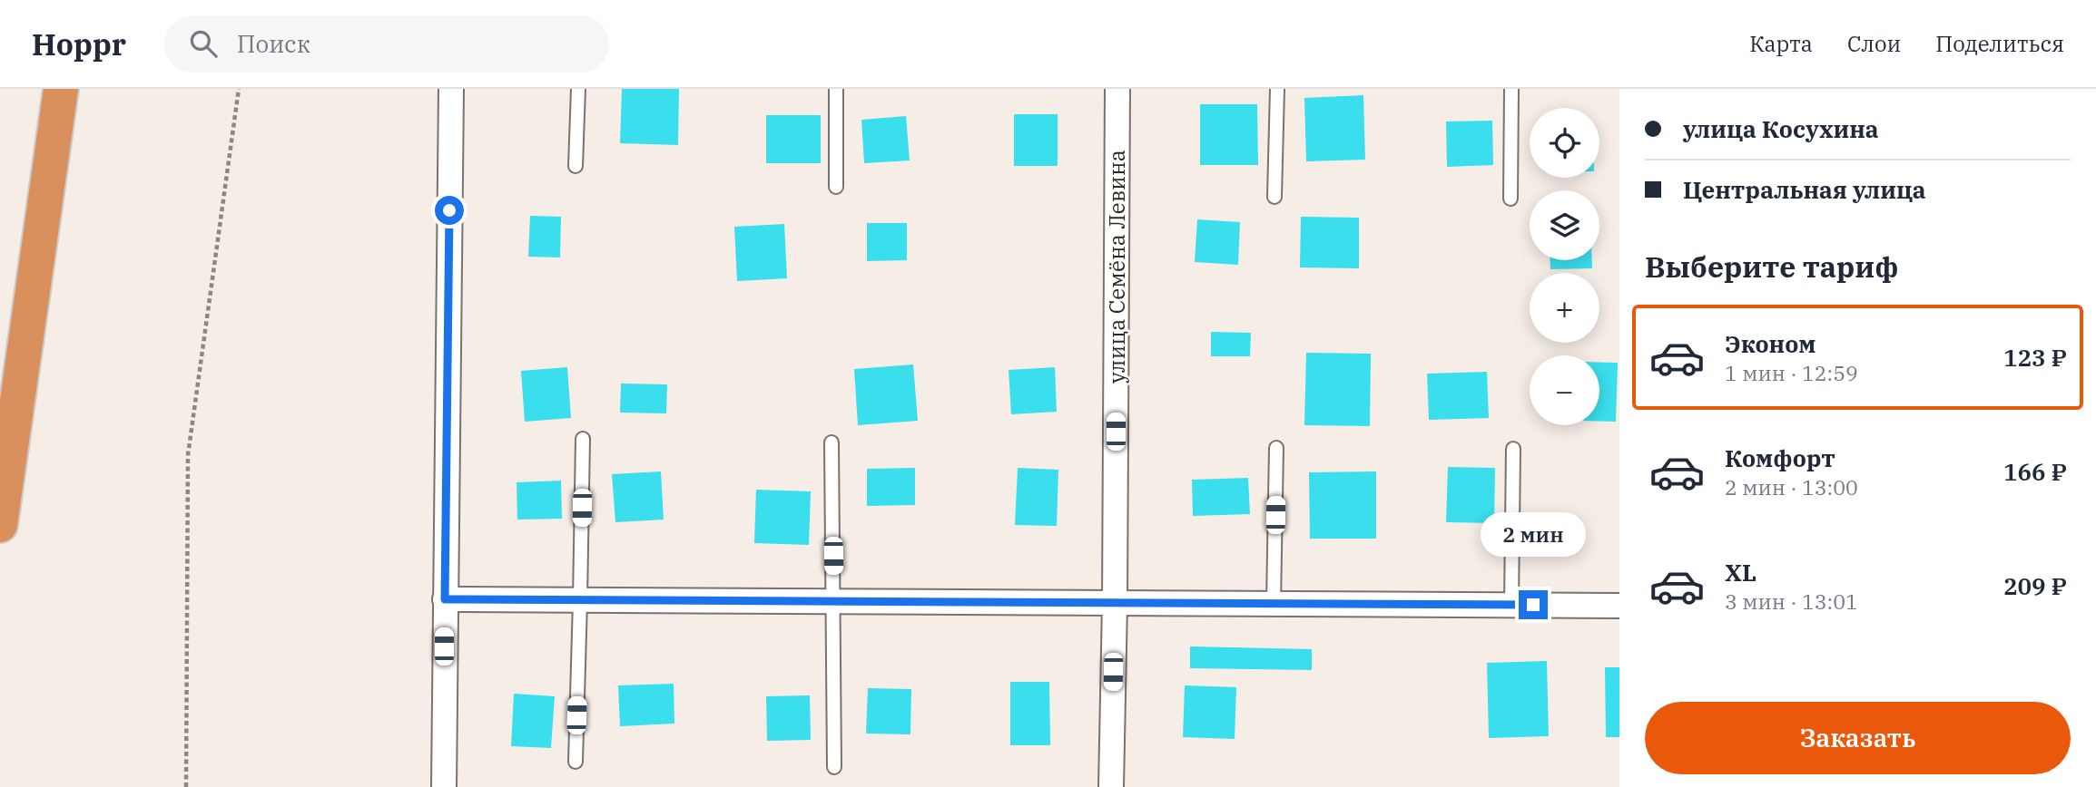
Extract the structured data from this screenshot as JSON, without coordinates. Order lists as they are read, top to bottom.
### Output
{
  "streets": {
    "street": ["улица Семёна Левина"]
  },
  "page": {
    "header": "Hoppr",
    "search": "Поиск",
    "nav": ["Карта", "Слои", "Поделиться"],
    "banner": ["улица Косухина", "Центральная улица"],
    "map_buttons": ["+", "−"],
    "heading": "Выберите тариф",
    "list": [
      {
        "name": "Эконом",
        "note": "1 мин · 12:59",
        "value": "123 ₽"
      },
      {
        "name": "Комфорт",
        "note": "2 мин · 13:00",
        "value": "166 ₽"
      },
      {
        "name": "XL",
        "note": "3 мин · 13:01",
        "value": "209 ₽"
      }
    ],
    "bubble": "2 мин",
    "buttons": "Заказать"
  }
}
